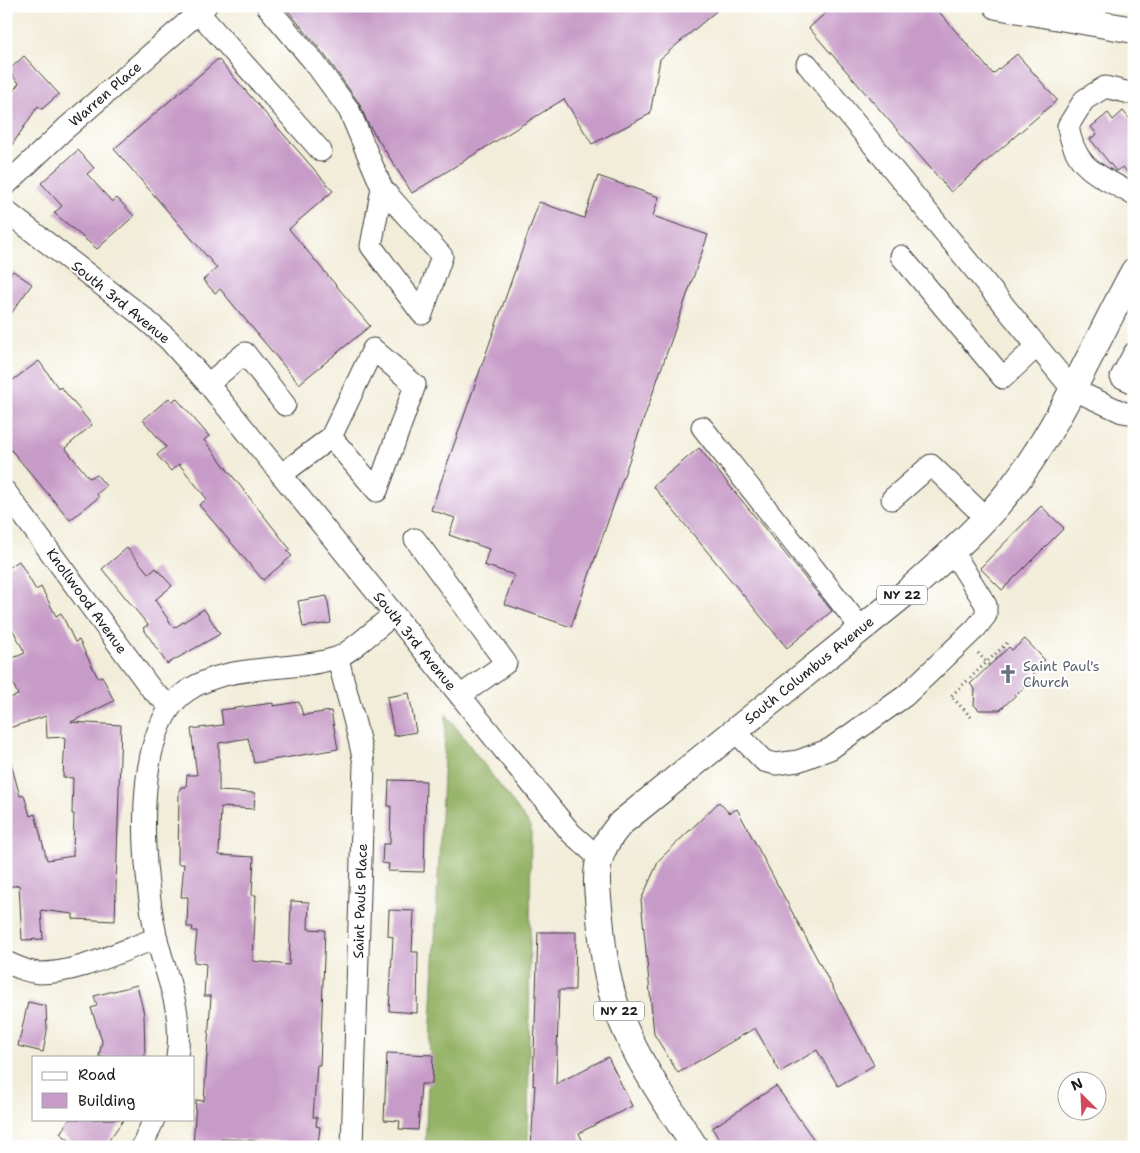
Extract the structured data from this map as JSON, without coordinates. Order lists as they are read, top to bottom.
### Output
{
  "streets": {
    "main road": ["NY 22", "South Columbus Avenue"],
    "street": [
      "Warren Place",
      "South 3rd Avenue",
      "Knollwood Avenue",
      "Saint Pauls Place"
    ]
  },
  "crossings": [
    ["South 3rd Avenue", "NY 22"],
    ["South 3rd Avenue", "South Columbus Avenue"],
    ["NY 22", "South Columbus Avenue"]
  ],
  "places": {
    "church": ["Saint Paul's Church"]
  },
  "legend": ["Road", "Building"],
  "north": "top left"
}
